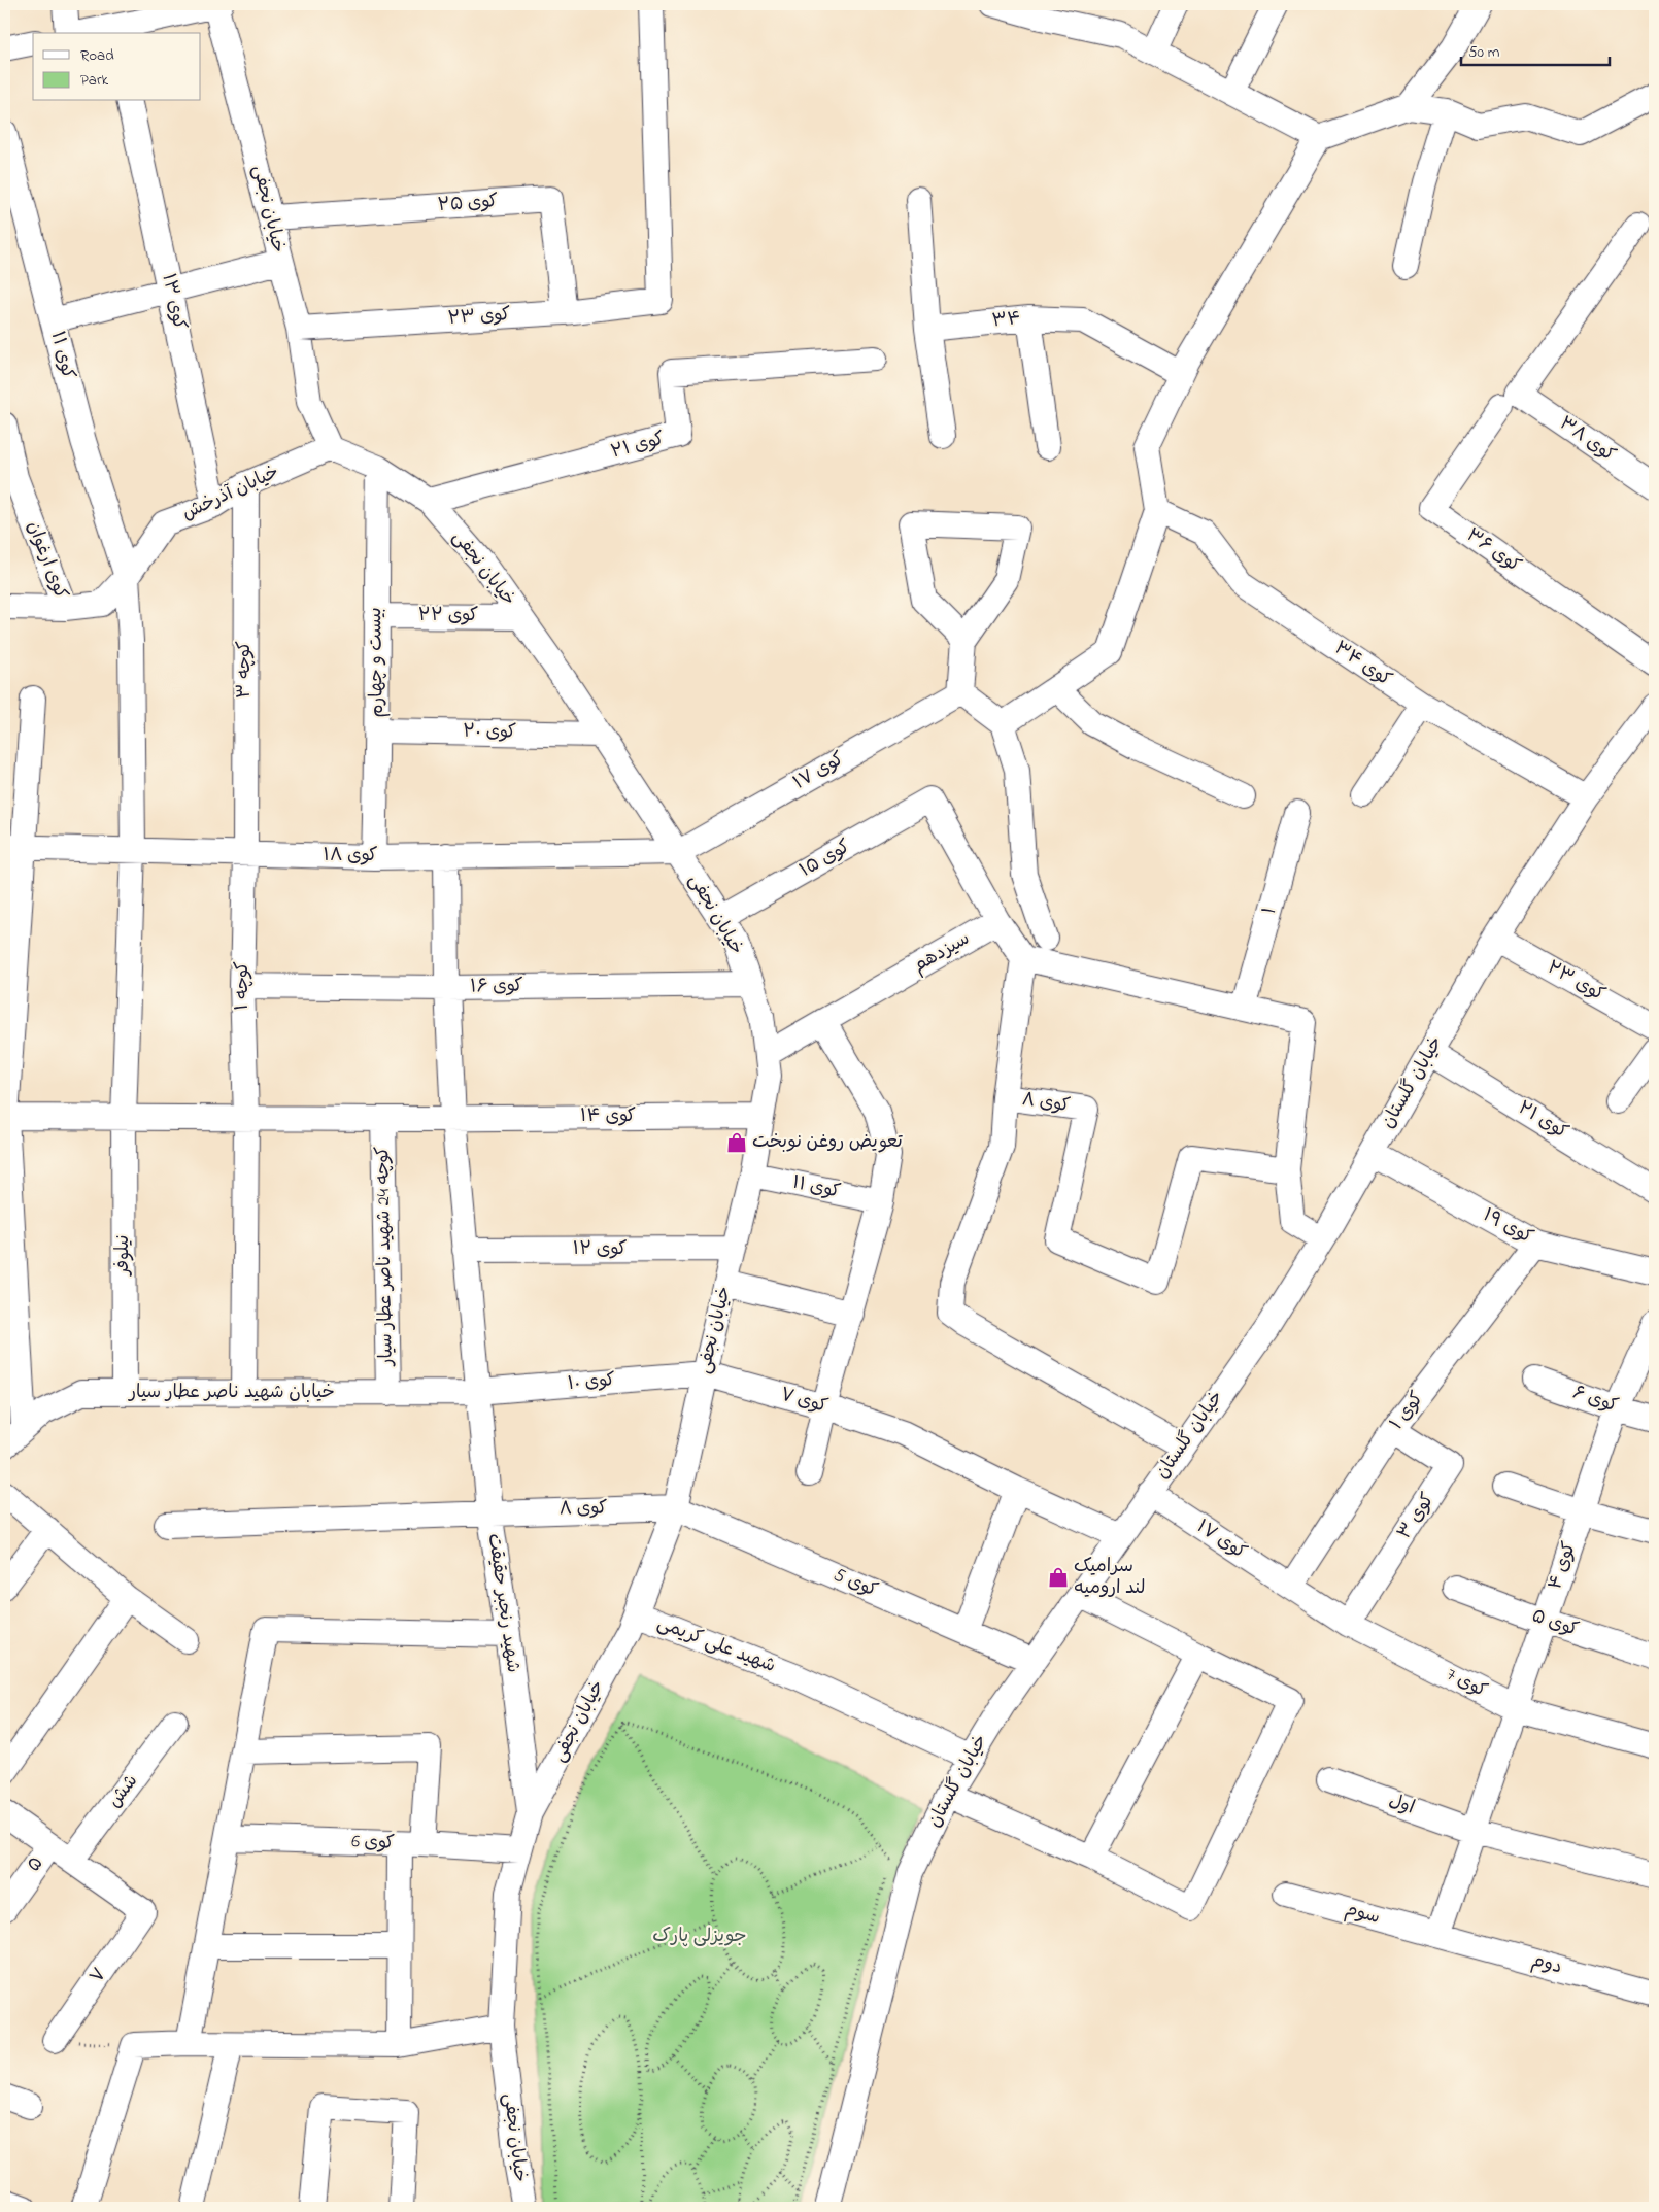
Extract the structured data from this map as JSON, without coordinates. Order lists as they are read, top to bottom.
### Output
{
  "streets": {
    "street": [
      "کوی ۲۵",
      "خیابان نجفی",
      "کوی ۱۳",
      "کوی ۲۳",
      "۳۴",
      "کوی ۱۱",
      "کوی ۳۸",
      "کوی ۲۱",
      "خیابان آذرخش",
      "کوی ۳۶",
      "کوی ارغوان",
      "کوی ۲۲",
      "بیست و چهارم",
      "کوی ۳۴",
      "کوچه ۳",
      "کوی ۲۰",
      "کوی ۱۷",
      "کوی ۱۸",
      "کوی ۱۵",
      "۱",
      "سیزدهم",
      "کوچه ۱",
      "کوی ۱۶",
      "خیابان گلستان",
      "کوی ۸",
      "کوی ۱۴",
      "کوی ۱۹",
      "کوی ۱۲",
      "نیلوفر",
      "کوچه 24 شهید ناصر عطار سیار",
      "کوی ۱۰",
      "خیابان شهید ناصر عطار سیار",
      "کوی ۶",
      "کوی ۷",
      "کوی ۱",
      "کوی ۳",
      "کوی ۴",
      "کوی 5",
      "شهید رنجبر حقیقت",
      "کوی ۵",
      "شهید علی کریمی",
      "کوی 7",
      "شش",
      "اول",
      "کوی 6",
      "۵",
      "سوم",
      "دوم",
      "۷"
    ]
  },
  "crossings": [
    ["کوی ۲۵", "خیابان نجفی"],
    ["کوی ۲۵", "کوی ۲۳"],
    ["خیابان نجفی", "کوی ۲۳"],
    ["خیابان نجفی", "کوی ۱۱"],
    ["خیابان نجفی", "کوی ۲۱"],
    ["خیابان نجفی", "خیابان آذرخش"],
    ["خیابان نجفی", "کوی ۲۲"],
    ["خیابان نجفی", "بیست و چهارم"],
    ["خیابان نجفی", "کوی ۲۰"],
    ["خیابان نجفی", "کوی ۱۷"],
    ["خیابان نجفی", "کوی ۱۸"],
    ["خیابان نجفی", "کوی ۱۵"],
    ["خیابان نجفی", "سیزدهم"],
    ["خیابان نجفی", "کوی ۱۶"],
    ["خیابان نجفی", "کوی ۸"],
    ["خیابان نجفی", "کوی ۱۴"],
    ["خیابان نجفی", "کوی ۱۲"],
    ["خیابان نجفی", "کوی ۱۰"],
    ["خیابان نجفی", "کوی ۷"],
    ["خیابان نجفی", "کوی 5"],
    ["خیابان نجفی", "شهید رنجبر حقیقت"],
    ["خیابان نجفی", "شهید علی کریمی"],
    ["خیابان نجفی", "کوی 6"],
    ["کوی ۱۳", "خیابان آذرخش"],
    ["کوی ۲۳", "خیابان گلستان"],
    ["کوی ۱۱", "خیابان آذرخش"],
    ["کوی ۱۱", "کوی ۱۸"],
    ["کوی ۱۱", "نیلوفر"],
    ["کوی ۳۸", "کوی ۳۶"],
    ["کوی ۲۱", "خیابان گلستان"],
    ["خیابان آذرخش", "کوی ارغوان"],
    ["خیابان آذرخش", "کوچه ۳"],
    ["کوی ۲۲", "بیست و چهارم"],
    ["بیست و چهارم", "کوی ۲۰"],
    ["بیست و چهارم", "کوی ۱۸"],
    ["کوی ۳۴", "خیابان گلستان"],
    ["کوچه ۳", "کوی ۱۸"],
    ["کوچه ۳", "کوچه ۱"],
    ["کوی ۱۷", "کوی ۱۸"],
    ["کوی ۱۷", "خیابان گلستان"],
    ["کوی ۱۷", "کوی ۱"],
    ["کوی ۱۷", "کوی 7"],
    ["کوی ۱۸", "کوچه ۱"],
    ["کوی ۱۸", "نیلوفر"],
    ["کوی ۱۸", "شهید رنجبر حقیقت"],
    ["کوی ۱۵", "سیزدهم"],
    ["کوچه ۱", "کوی ۱۶"],
    ["کوچه ۱", "کوی ۱۴"],
    ["کوچه ۱", "خیابان شهید ناصر عطار سیار"],
    ["کوی ۱۶", "شهید رنجبر حقیقت"],
    ["خیابان گلستان", "کوی ۱۹"],
    ["خیابان گلستان", "کوی ۷"],
    ["خیابان گلستان", "کوی 5"],
    ["خیابان گلستان", "شهید علی کریمی"],
    ["کوی ۸", "کوی 5"],
    ["کوی ۸", "شهید رنجبر حقیقت"],
    ["کوی ۱۴", "نیلوفر"],
    ["کوی ۱۴", "کوچه 24 شهید ناصر عطار سیار"],
    ["کوی ۱۴", "شهید رنجبر حقیقت"],
    ["کوی ۱۹", "کوی ۱"],
    ["کوی ۱۲", "شهید رنجبر حقیقت"],
    ["نیلوفر", "خیابان شهید ناصر عطار سیار"],
    ["کوچه 24 شهید ناصر عطار سیار", "خیابان شهید ناصر عطار سیار"],
    ["کوی ۱۰", "خیابان شهید ناصر عطار سیار"],
    ["کوی ۱۰", "کوی ۷"],
    ["کوی ۱۰", "شهید رنجبر حقیقت"],
    ["خیابان شهید ناصر عطار سیار", "شهید رنجبر حقیقت"],
    ["کوی ۶", "کوی ۴"],
    ["کوی ۱", "کوی ۳"],
    ["کوی ۱", "کوی 7"],
    ["کوی ۳", "کوی 7"],
    ["کوی ۴", "کوی ۵"],
    ["کوی ۴", "کوی 7"],
    ["کوی ۴", "اول"],
    ["کوی ۴", "سوم"],
    ["کوی ۴", "دوم"],
    ["شش", "۷"],
    ["سوم", "دوم"]
  ],
  "parks": ["جویزلی پارک"],
  "places": {
    "shop": ["تعویض روغن نوبخت", "سرامیک لند ارومیه"]
  },
  "legend": ["Road", "Park"],
  "scale_bar": "50 m"
}
